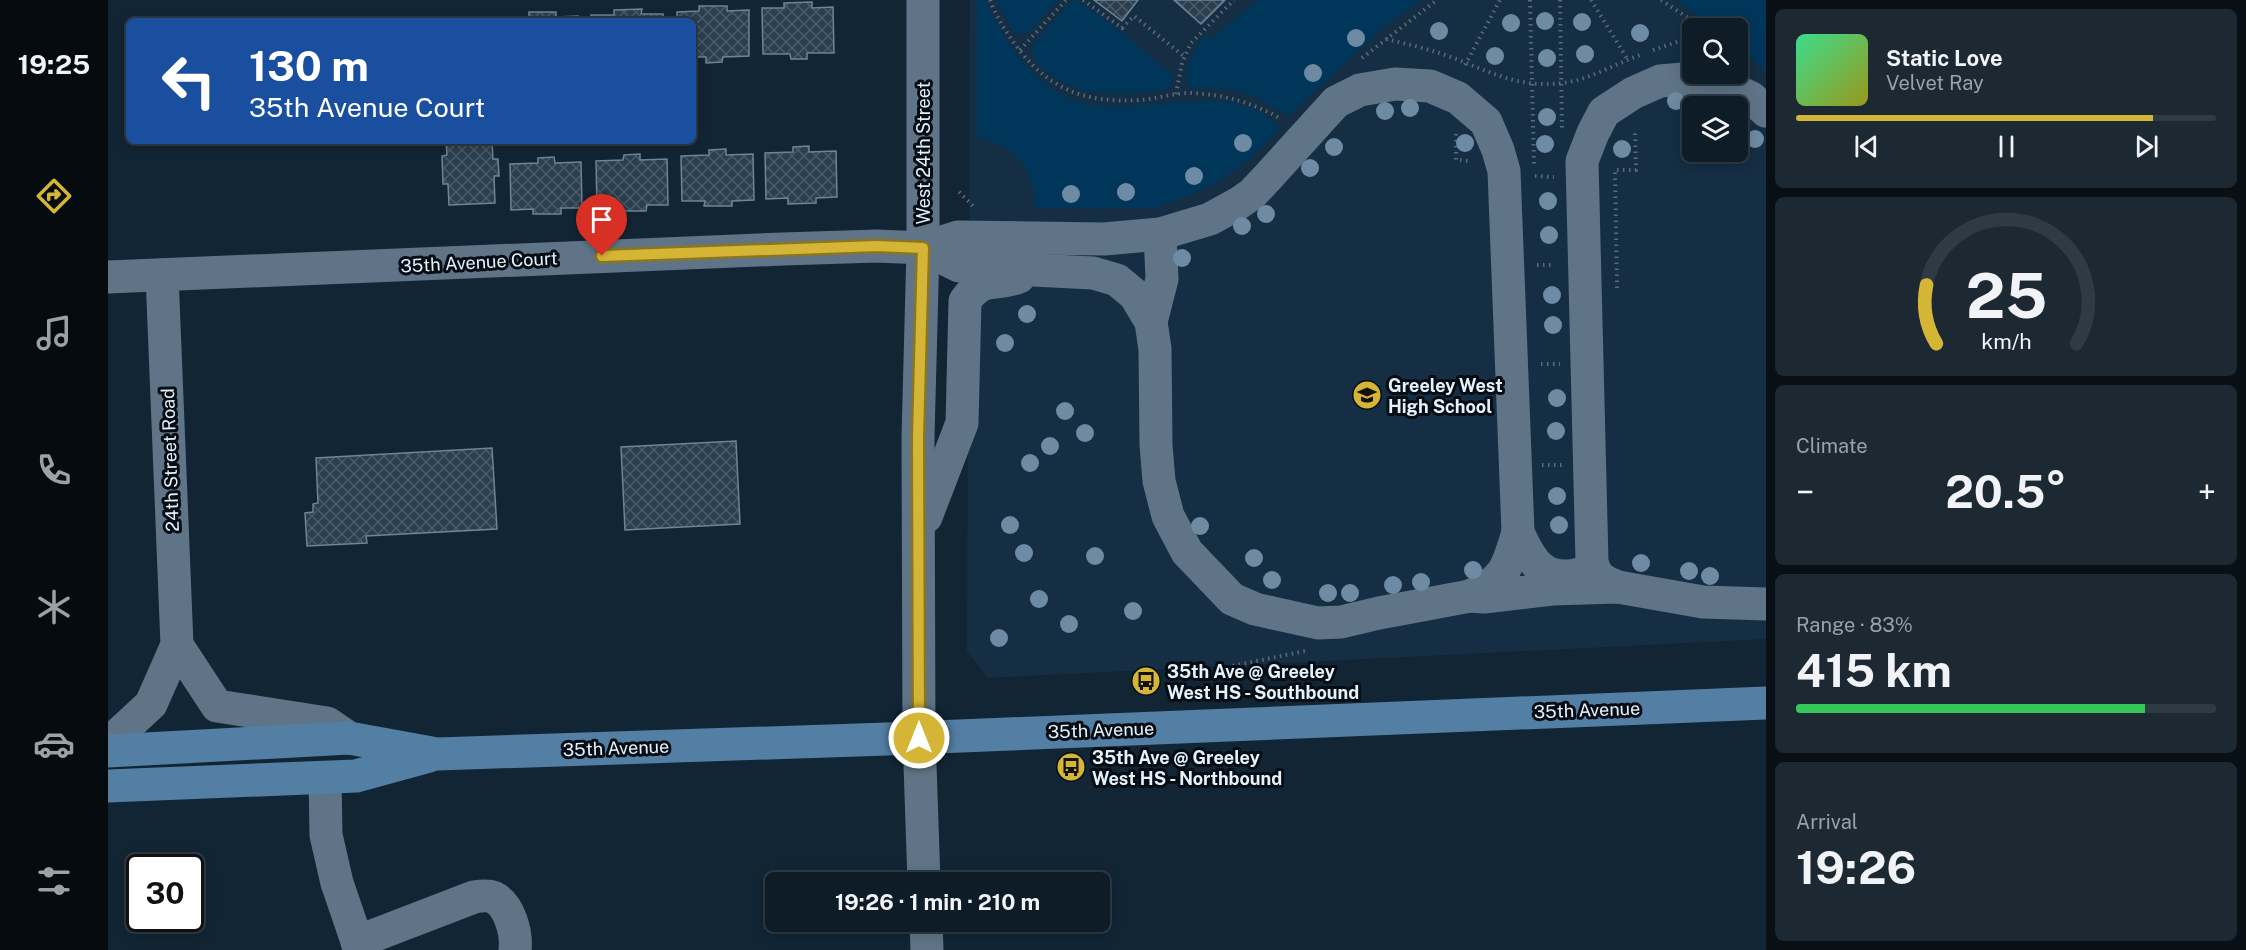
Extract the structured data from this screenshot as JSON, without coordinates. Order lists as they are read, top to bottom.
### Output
{
  "streets": {
    "main road": ["35th Avenue"],
    "street": ["West 24th Street", "35th Avenue Court", "24th Street Road"]
  },
  "crossings": [
    ["West 24th Street", "35th Avenue Court"],
    ["West 24th Street", "35th Avenue"],
    ["35th Avenue Court", "24th Street Road"]
  ],
  "places": {
    "school or university": ["Greeley West High School"],
    "bus stop": ["35th Ave @ Greeley West HS - Southbound", "35th Ave @ Greeley West HS - Northbound"]
  },
  "page": {
    "tabs": "19:25",
    "turn": ["130 m", "35th Avenue Court"],
    "song": ["Static Love", "Velvet Ray"],
    "tile": [
      "Climate",
      ["Range · 83%", "415 km"],
      ["Arrival", "19:26"]
    ],
    "heat": ["−", "20.5°", "+"],
    "limit": "30",
    "trip": "19:26 · 1 min · 210 m",
    "gauge": ["25", "km/h"]
  }
}
